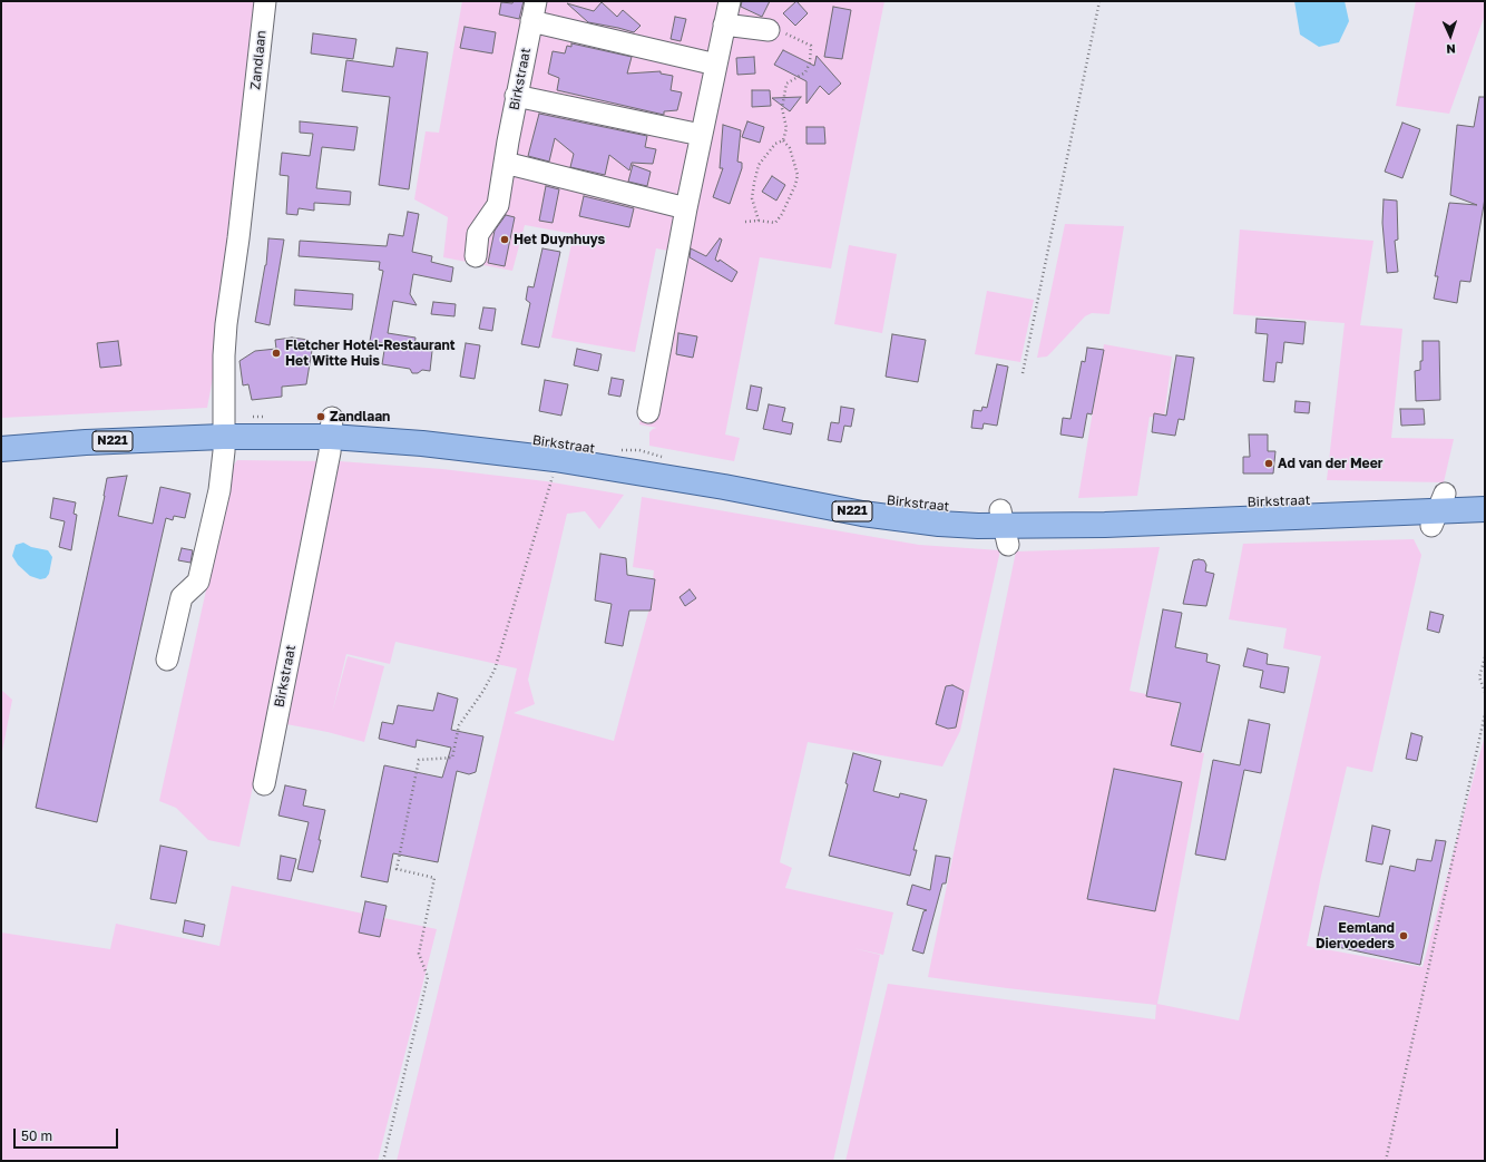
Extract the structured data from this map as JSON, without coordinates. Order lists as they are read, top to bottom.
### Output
{
  "streets": {
    "main road": ["Birkstraat", "N221"],
    "street": ["Zandlaan"]
  },
  "crossings": [
    ["Zandlaan", "Birkstraat"]
  ],
  "places": [
    "Het Duynhuys",
    "Fletcher Hotel-Restaurant Het Witte Huis",
    "Zandlaan",
    "Ad van der Meer",
    "Eemland Diervoeders"
  ],
  "scale_bar": "50 m",
  "north": "bottom"
}
